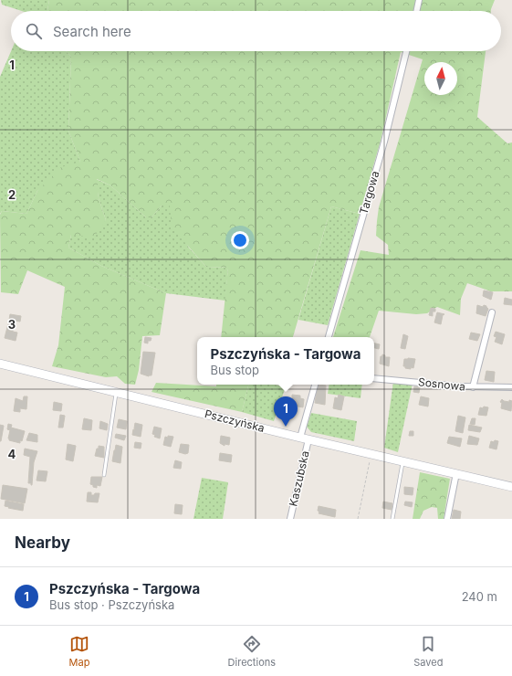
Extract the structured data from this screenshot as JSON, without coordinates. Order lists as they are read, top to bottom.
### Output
{
  "streets": {
    "main road": ["Pszczyńska"],
    "street": ["Targowa", "Sosnowa", "Kaszubska"]
  },
  "crossings": [
    ["Pszczyńska", "Kaszubska"]
  ],
  "north": "top",
  "page": {
    "search": "Search here",
    "popup": ["Pszczyńska - Targowa", "Bus stop"],
    "pins": "1",
    "heading": "Nearby",
    "list": [
      {
        "mark": "1",
        "name": "Pszczyńska - Targowa",
        "note": "Bus stop · Pszczyńska",
        "value": "240 m"
      }
    ],
    "nav": ["Map", "Directions", "Saved"]
  },
  "grid": {
    "rows": [
      "1",
      "2",
      "3",
      "4"
    ]
  }
}
